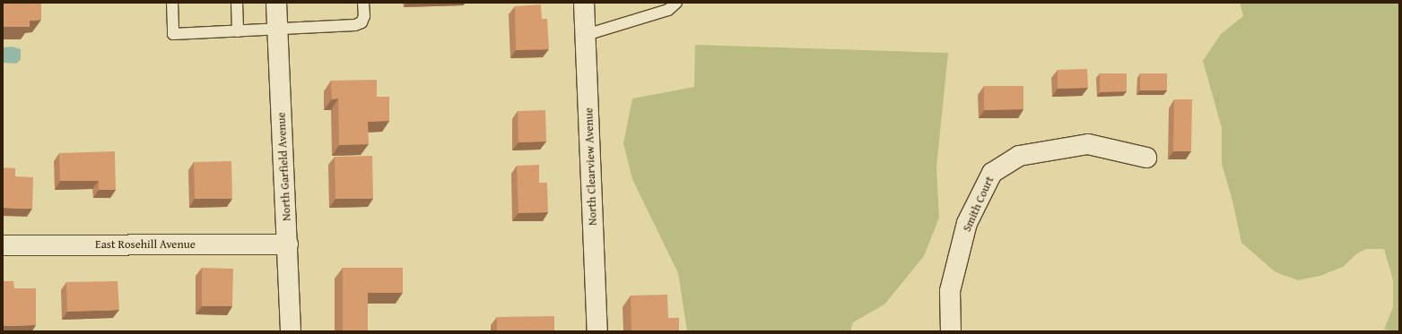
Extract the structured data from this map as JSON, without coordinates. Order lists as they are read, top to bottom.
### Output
{
  "streets": {
    "street": [
      "North Garfield Avenue",
      "North Clearview Avenue",
      "Smith Court",
      "East Rosehill Avenue"
    ]
  },
  "crossings": [
    ["North Garfield Avenue", "East Rosehill Avenue"]
  ]
}
